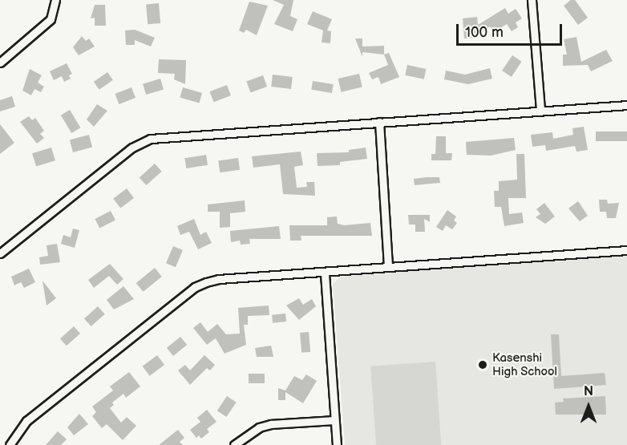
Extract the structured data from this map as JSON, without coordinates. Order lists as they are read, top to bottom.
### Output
{
  "places": ["Kasenshi High School"],
  "scale_bar": "100 m",
  "north": "top"
}
